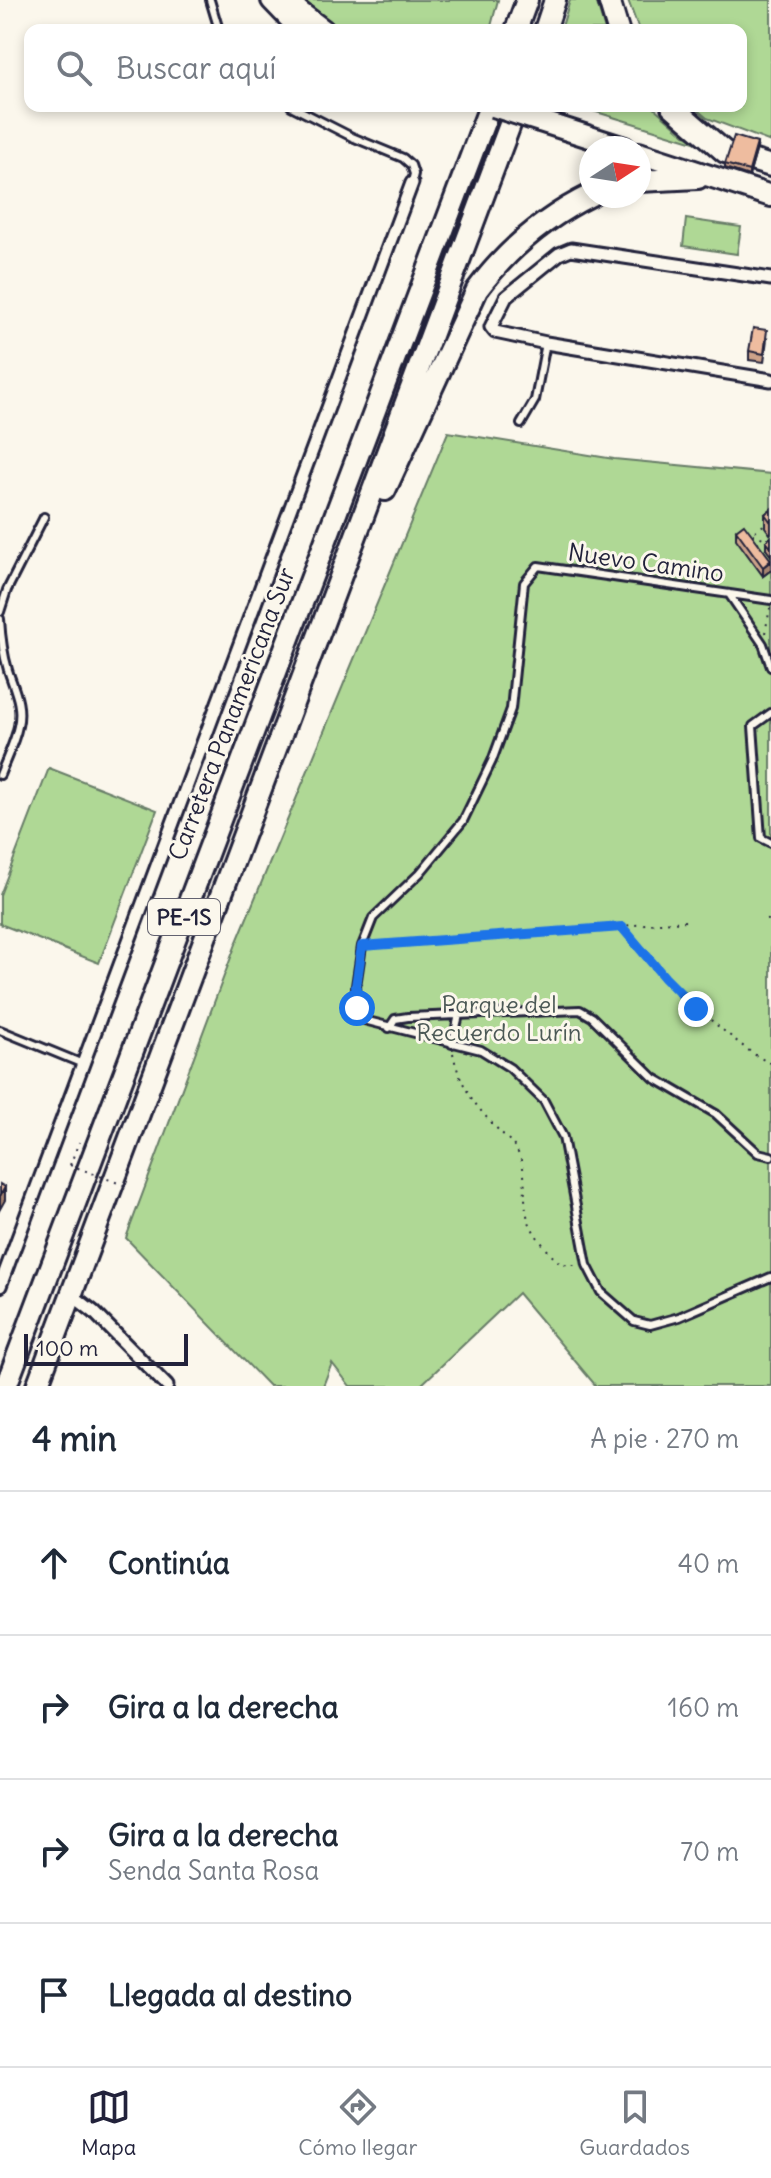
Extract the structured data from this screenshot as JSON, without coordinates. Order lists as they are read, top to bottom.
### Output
{
  "streets": {
    "highway": ["Carretera Panamericana Sur", "PE-1S"],
    "lane": ["Nuevo Camino"]
  },
  "parks": ["Parque del Recuerdo Lurín"],
  "scale_bar": "100 m",
  "north": "right",
  "page": {
    "search": "Buscar aquí",
    "scale": "100 m",
    "heading": ["4 min", "A pie · 270 m"],
    "list": [
      ["Continúa", "40 m"],
      ["Gira a la derecha", "160 m"],
      ["Gira a la derecha", "Senda Santa Rosa", "70 m"],
      "Llegada al destino"
    ],
    "nav": ["Mapa", "Cómo llegar", "Guardados"]
  }
}
